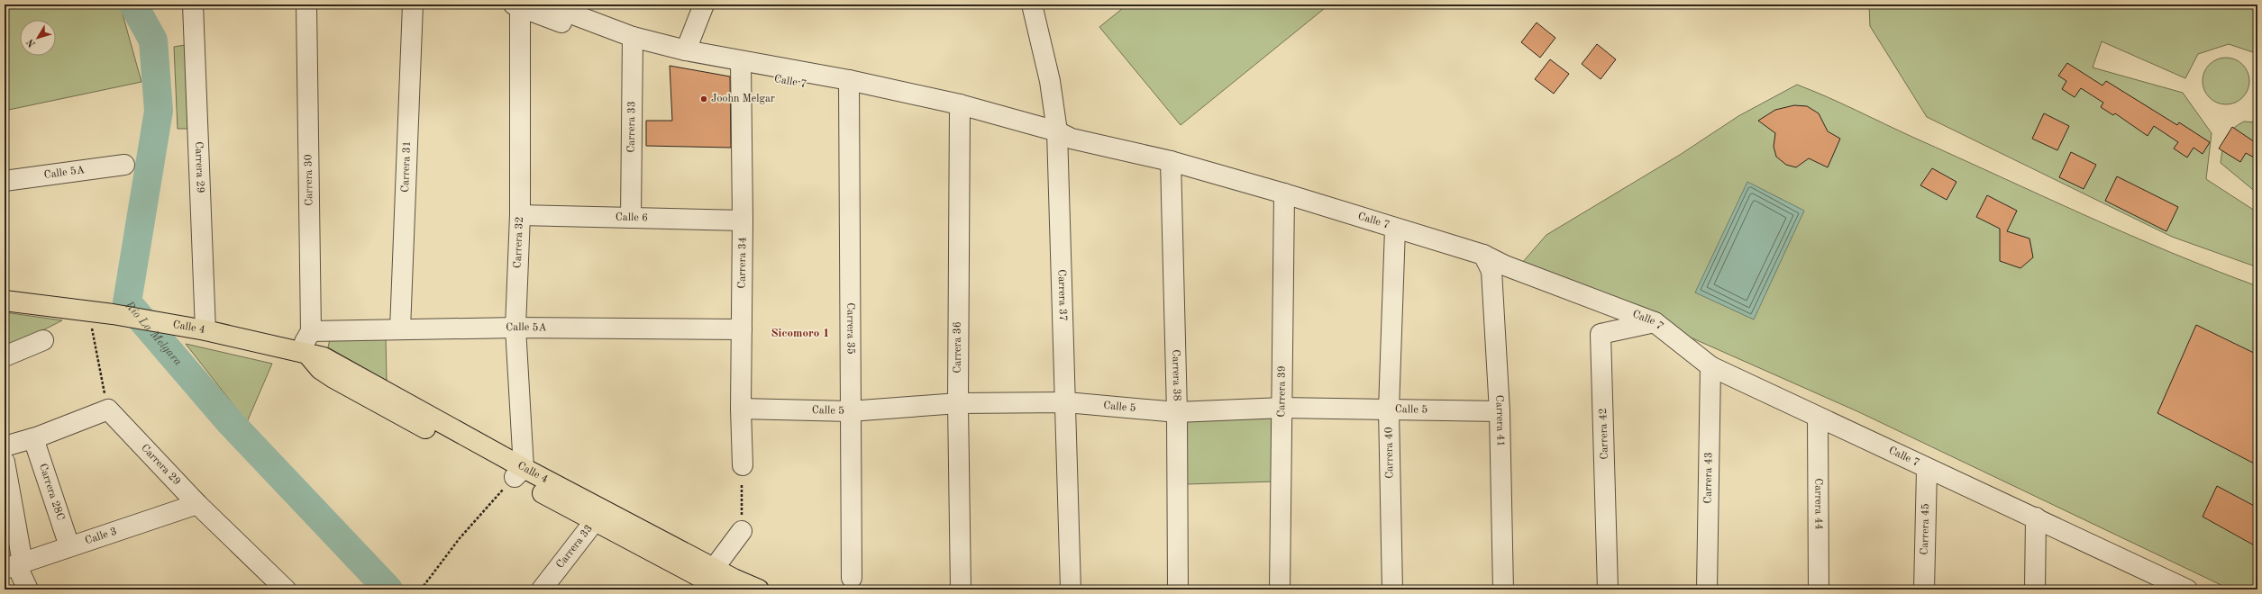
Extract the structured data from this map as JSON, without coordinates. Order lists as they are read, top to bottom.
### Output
{
  "streets": {
    "main road": ["Calle 4"],
    "street": [
      "Calle 7",
      "Carrera 33",
      "Carrera 31",
      "Carrera 29",
      "Calle 5A",
      "Carrera 30",
      "Calle 6",
      "Carrera 32",
      "Carrera 34",
      "Carrera 37",
      "Carrera 35",
      "Carrera 36",
      "Carrera 38",
      "Carrera 39",
      "Calle 5",
      "Carrera 41",
      "Carrera 42",
      "Carrera 40",
      "Carrera 43",
      "Carrera 28C",
      "Carrera 44",
      "Carrera 45",
      "Calle 3"
    ]
  },
  "crossings": [
    ["Calle 7", "Carrera 33"],
    ["Calle 7", "Carrera 32"],
    ["Calle 7", "Carrera 34"],
    ["Calle 7", "Carrera 37"],
    ["Calle 7", "Carrera 35"],
    ["Calle 7", "Carrera 36"],
    ["Calle 7", "Carrera 38"],
    ["Calle 7", "Carrera 39"],
    ["Calle 7", "Carrera 41"],
    ["Calle 7", "Carrera 42"],
    ["Calle 7", "Carrera 40"],
    ["Calle 7", "Carrera 43"],
    ["Calle 7", "Carrera 44"],
    ["Calle 7", "Carrera 45"],
    ["Carrera 33", "Calle 6"],
    ["Carrera 33", "Calle 4"],
    ["Carrera 31", "Calle 5A"],
    ["Carrera 29", "Calle 4"],
    ["Carrera 29", "Calle 3"],
    ["Calle 5A", "Carrera 30"],
    ["Calle 5A", "Carrera 32"],
    ["Calle 5A", "Carrera 34"],
    ["Calle 6", "Carrera 32"],
    ["Calle 6", "Carrera 34"],
    ["Carrera 32", "Calle 4"],
    ["Carrera 34", "Calle 5"],
    ["Carrera 37", "Calle 5"],
    ["Carrera 35", "Calle 5"],
    ["Carrera 36", "Calle 5"],
    ["Carrera 38", "Calle 5"],
    ["Carrera 39", "Calle 5"],
    ["Calle 5", "Carrera 41"],
    ["Calle 5", "Carrera 40"],
    ["Carrera 28C", "Calle 3"]
  ],
  "districts": ["Sicomoro 1"],
  "water": ["Río La Melgara"],
  "places": ["Joohn Melgar"],
  "north": "bottom left"
}
